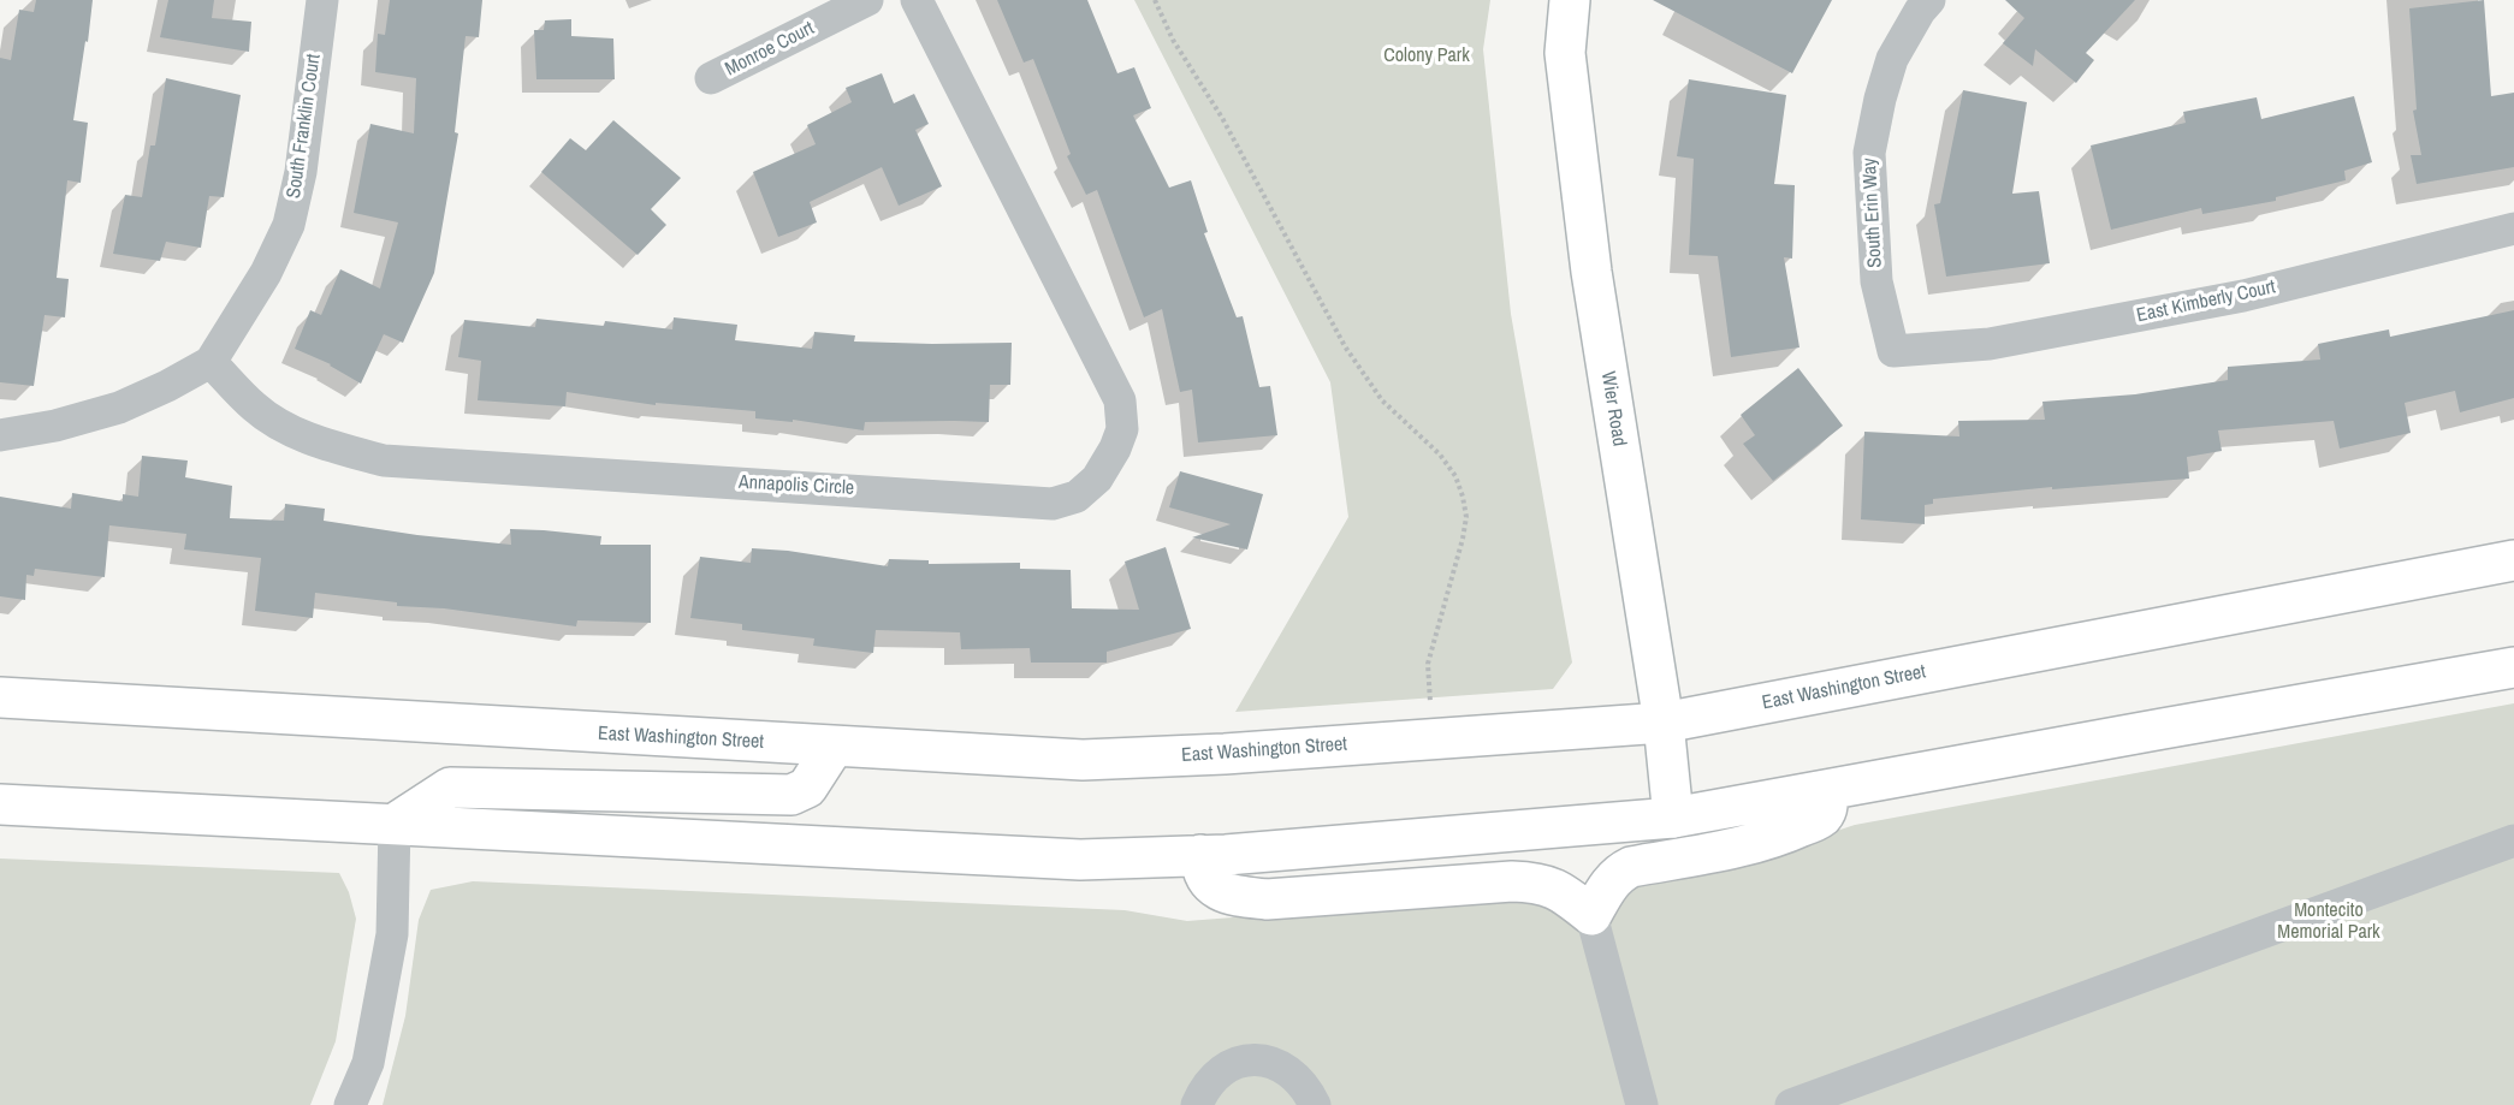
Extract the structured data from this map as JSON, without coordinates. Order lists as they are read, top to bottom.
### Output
{
  "streets": {
    "main road": ["Wier Road", "East Washington Street"],
    "street": [
      "Monroe Court",
      "South Franklin Court",
      "South Erin Way",
      "East Kimberly Court",
      "Annapolis Circle"
    ]
  },
  "crossings": [
    ["South Franklin Court", "Annapolis Circle"],
    ["South Erin Way", "East Kimberly Court"],
    ["Wier Road", "East Washington Street"]
  ],
  "parks": ["Colony Park", "Montecito Memorial Park"]
}
